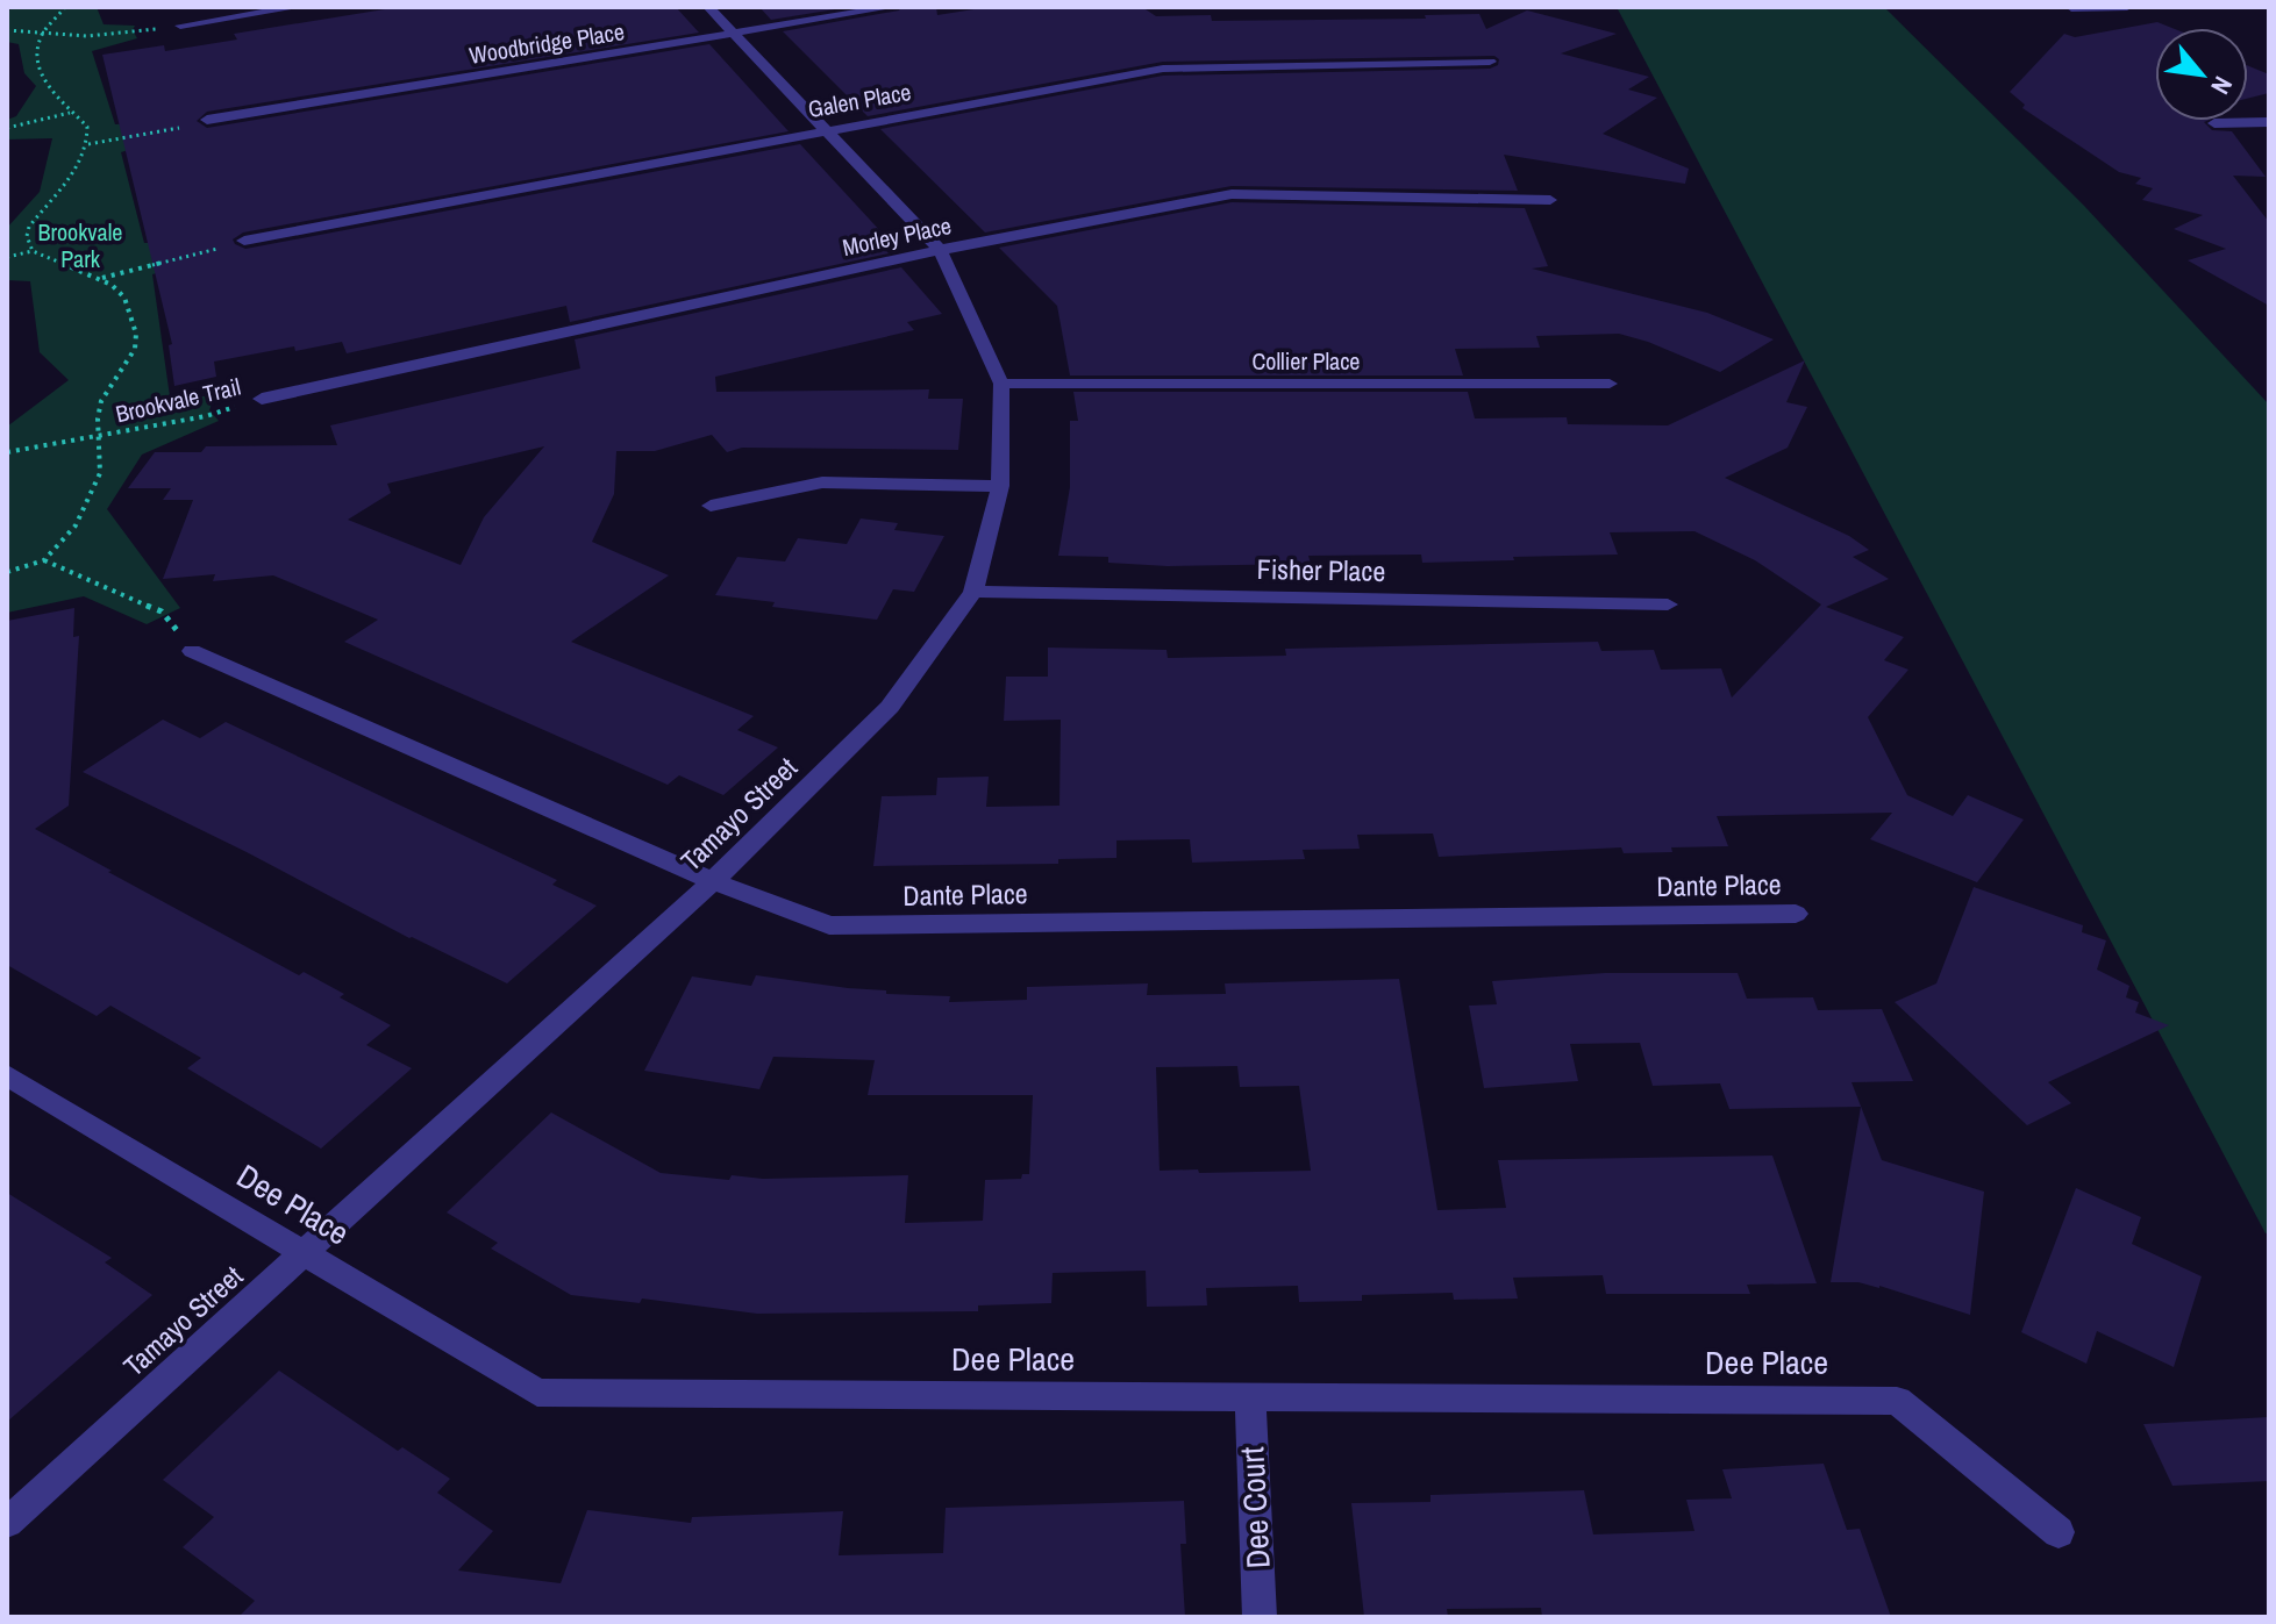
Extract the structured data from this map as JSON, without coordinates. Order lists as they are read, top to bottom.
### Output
{
  "streets": {
    "street": [
      "Woodbridge Place",
      "Galen Place",
      "Morley Place",
      "Collier Place",
      "Fisher Place",
      "Tamayo Street",
      "Dante Place",
      "Dee Place",
      "Dee Court"
    ],
    "path": ["Brookvale Trail"]
  },
  "crossings": [
    ["Woodbridge Place", "Tamayo Street"],
    ["Galen Place", "Tamayo Street"],
    ["Morley Place", "Brookvale Trail"],
    ["Morley Place", "Tamayo Street"],
    ["Collier Place", "Tamayo Street"],
    ["Fisher Place", "Tamayo Street"],
    ["Tamayo Street", "Dante Place"],
    ["Tamayo Street", "Dee Place"],
    ["Dee Place", "Dee Court"]
  ],
  "parks": ["Brookvale Park"],
  "north": "bottom right"
}
